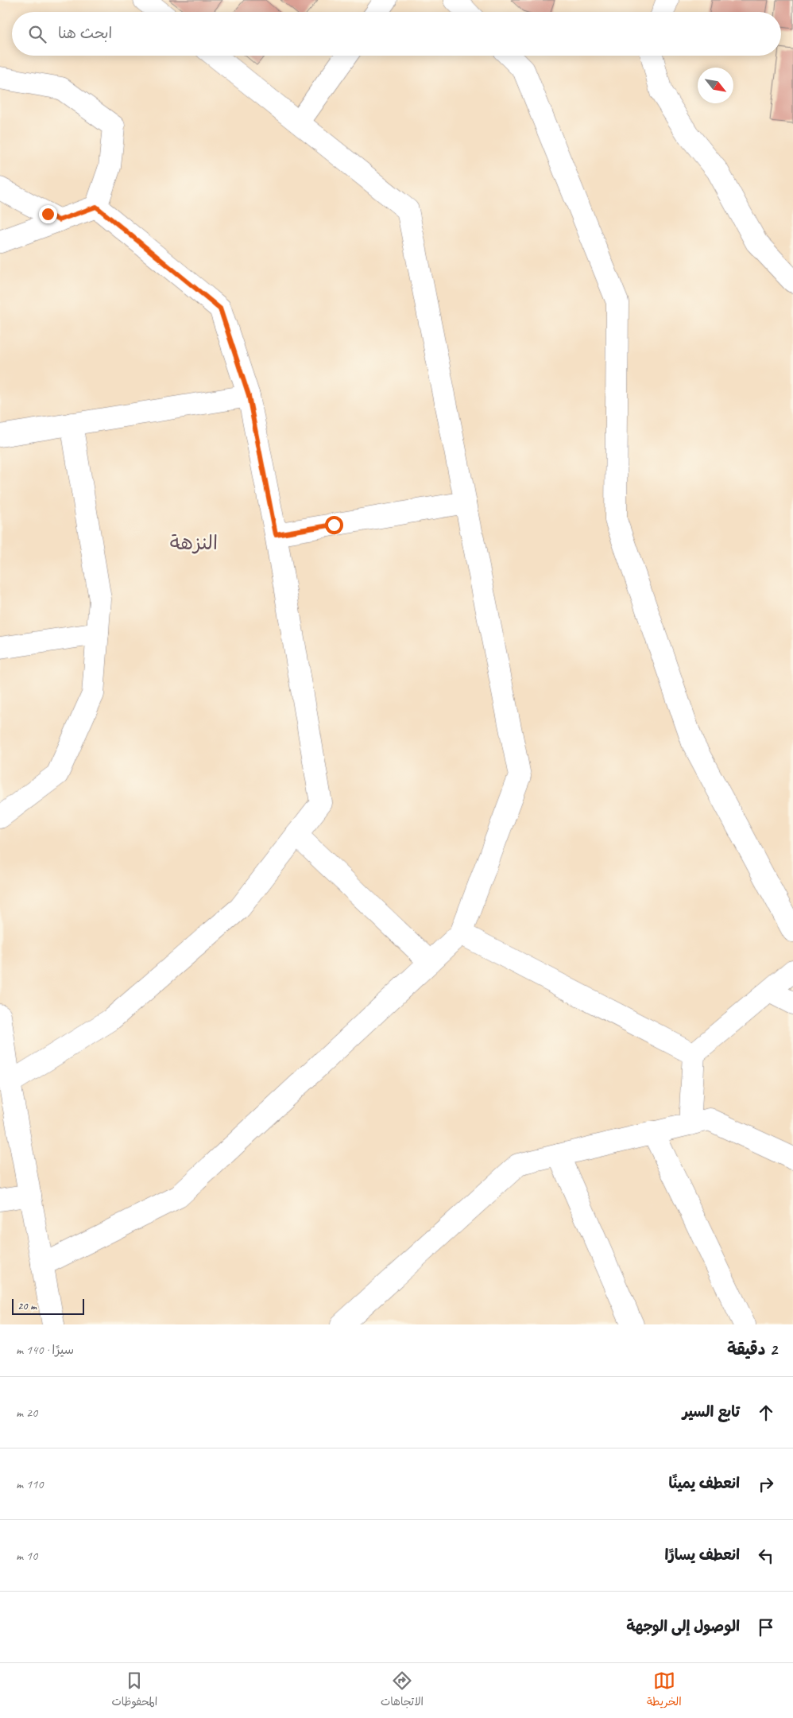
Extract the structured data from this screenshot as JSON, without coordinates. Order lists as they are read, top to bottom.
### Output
{
  "districts": ["النزهة"],
  "scale_bar": "20 m",
  "north": "bottom right",
  "page": {
    "search": "ابحث هنا",
    "scale": "20 m",
    "heading": ["2 دقيقة", "سيرًا · 140 m"],
    "list": [
      ["تابع السير", "20 m"],
      ["انعطف يمينًا", "110 m"],
      ["انعطف يسارًا", "10 m"],
      "الوصول إلى الوجهة"
    ],
    "nav": ["الخريطة", "الاتجاهات", "المحفوظات"]
  }
}
